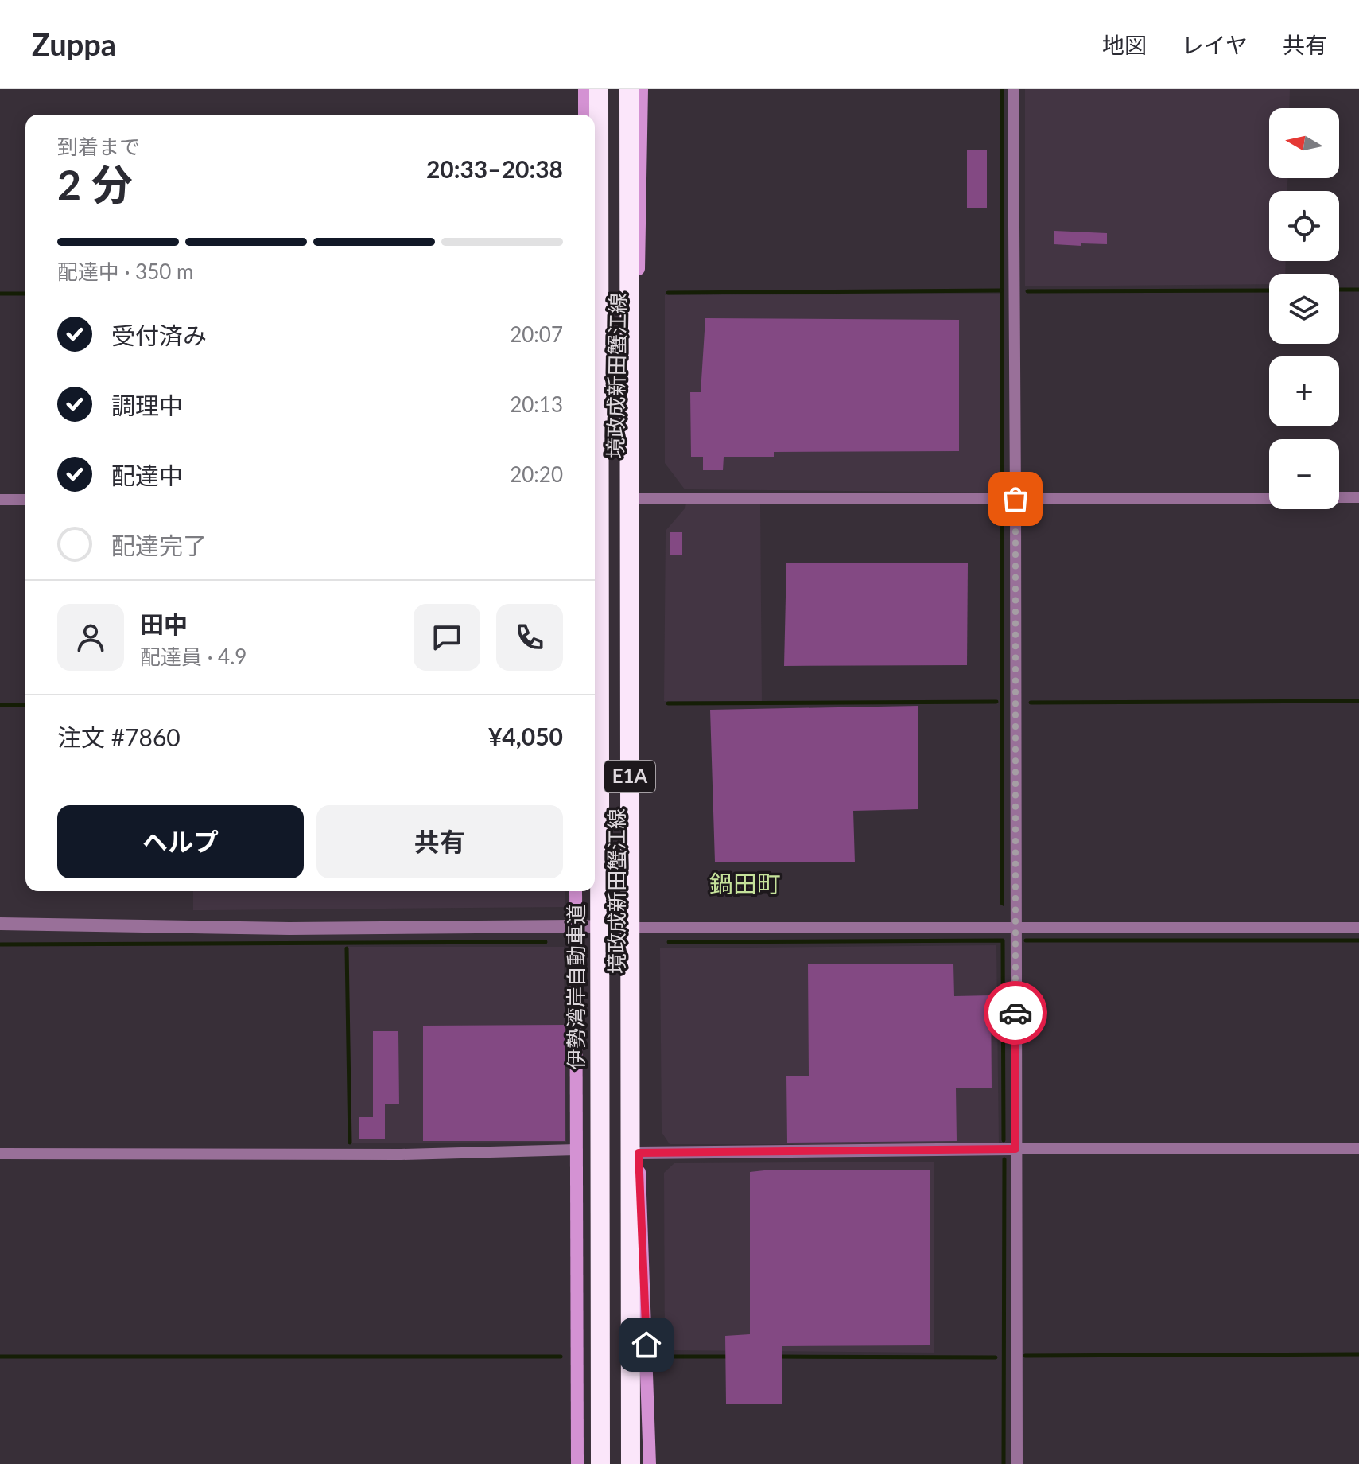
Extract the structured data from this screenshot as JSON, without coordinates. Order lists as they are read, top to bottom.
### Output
{
  "streets": {
    "highway": ["E1A", "伊勢湾岸自動車道"],
    "main road": ["境政成新田蟹江線"]
  },
  "districts": ["鍋田町"],
  "north": "left",
  "page": {
    "header": "Zuppa",
    "nav": ["地図", "レイヤ", "共有"],
    "map_buttons": ["+", "−"],
    "heading": ["2 分", "到着まで", "20:33–20:38"],
    "panel": [
      "田中",
      "配達員 · 4.9",
      "注文 #7860",
      "¥4,050"
    ],
    "bar": "配達中 · 350 m",
    "list": [
      ["受付済み", "20:07"],
      ["調理中", "20:13"],
      ["配達中", "20:20"],
      "配達完了"
    ],
    "buttons": ["ヘルプ", "共有"]
  }
}
